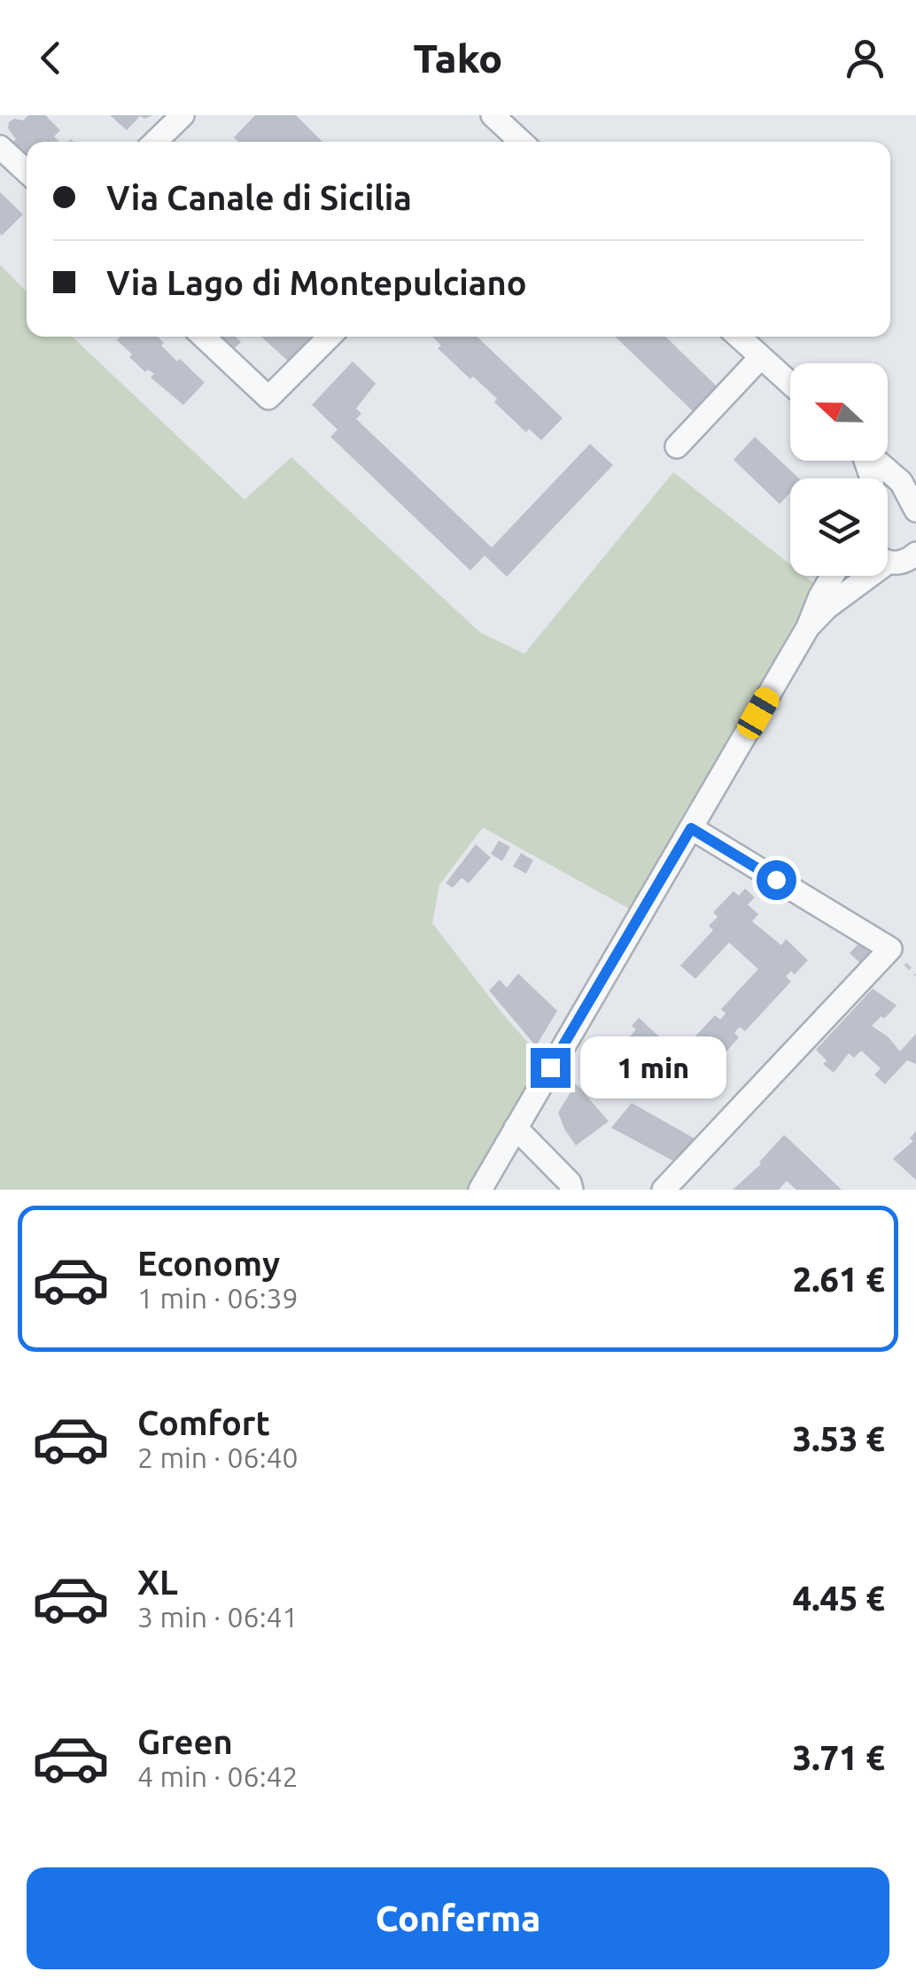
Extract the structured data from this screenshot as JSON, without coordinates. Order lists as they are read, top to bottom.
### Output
{
  "north": "left",
  "page": {
    "header": "Tako",
    "banner": ["Via Canale di Sicilia", "Via Lago di Montepulciano"],
    "bubble": "1 min",
    "list": [
      {
        "name": "Economy",
        "note": "1 min · 06:39",
        "value": "2.61 €"
      },
      {
        "name": "Comfort",
        "note": "2 min · 06:40",
        "value": "3.53 €"
      },
      {
        "name": "XL",
        "note": "3 min · 06:41",
        "value": "4.45 €"
      },
      {
        "name": "Green",
        "note": "4 min · 06:42",
        "value": "3.71 €"
      }
    ],
    "buttons": "Conferma"
  }
}
